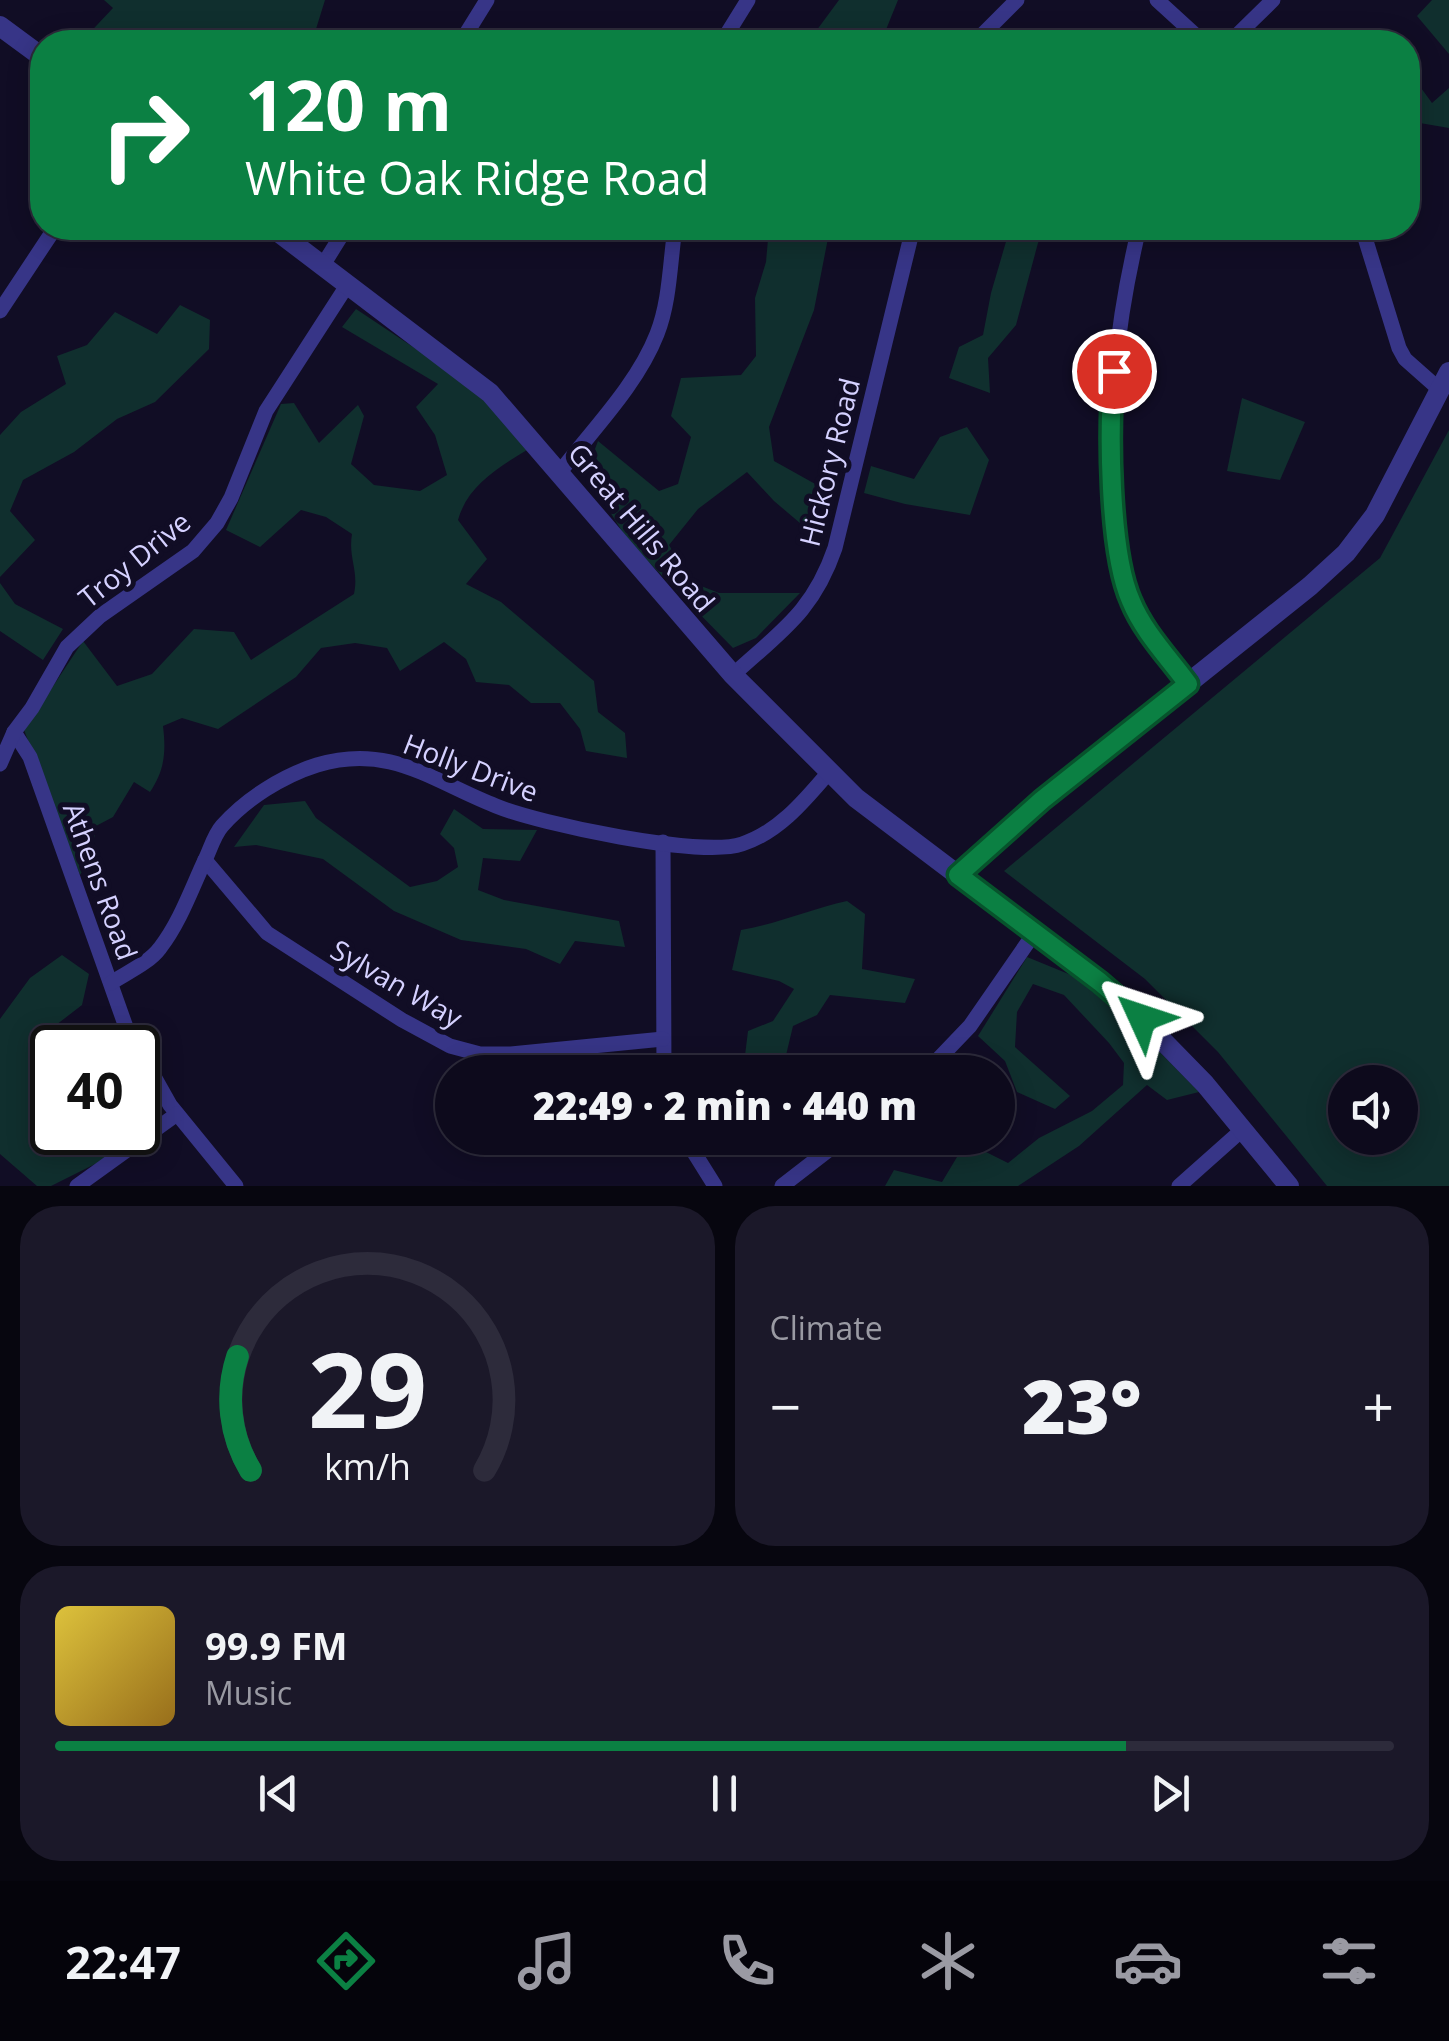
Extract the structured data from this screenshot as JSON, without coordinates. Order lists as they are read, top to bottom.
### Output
{
  "streets": {
    "street": [
      "Hickory Road",
      "Great Hills Road",
      "Troy Drive",
      "Holly Drive",
      "Athens Road",
      "Sylvan Way"
    ]
  },
  "crossings": [
    ["Hickory Road", "Great Hills Road"],
    ["Great Hills Road", "Troy Drive"],
    ["Great Hills Road", "Holly Drive"],
    ["Troy Drive", "Athens Road"],
    ["Holly Drive", "Athens Road"],
    ["Holly Drive", "Sylvan Way"]
  ],
  "page": {
    "turn": ["120 m", "White Oak Ridge Road"],
    "limit": "40",
    "trip": "22:49 · 2 min · 440 m",
    "tile": "Climate",
    "heat": ["−", "23°", "+"],
    "song": ["99.9 FM", "Music"],
    "tabs": "22:47",
    "gauge": ["29", "km/h"]
  }
}
